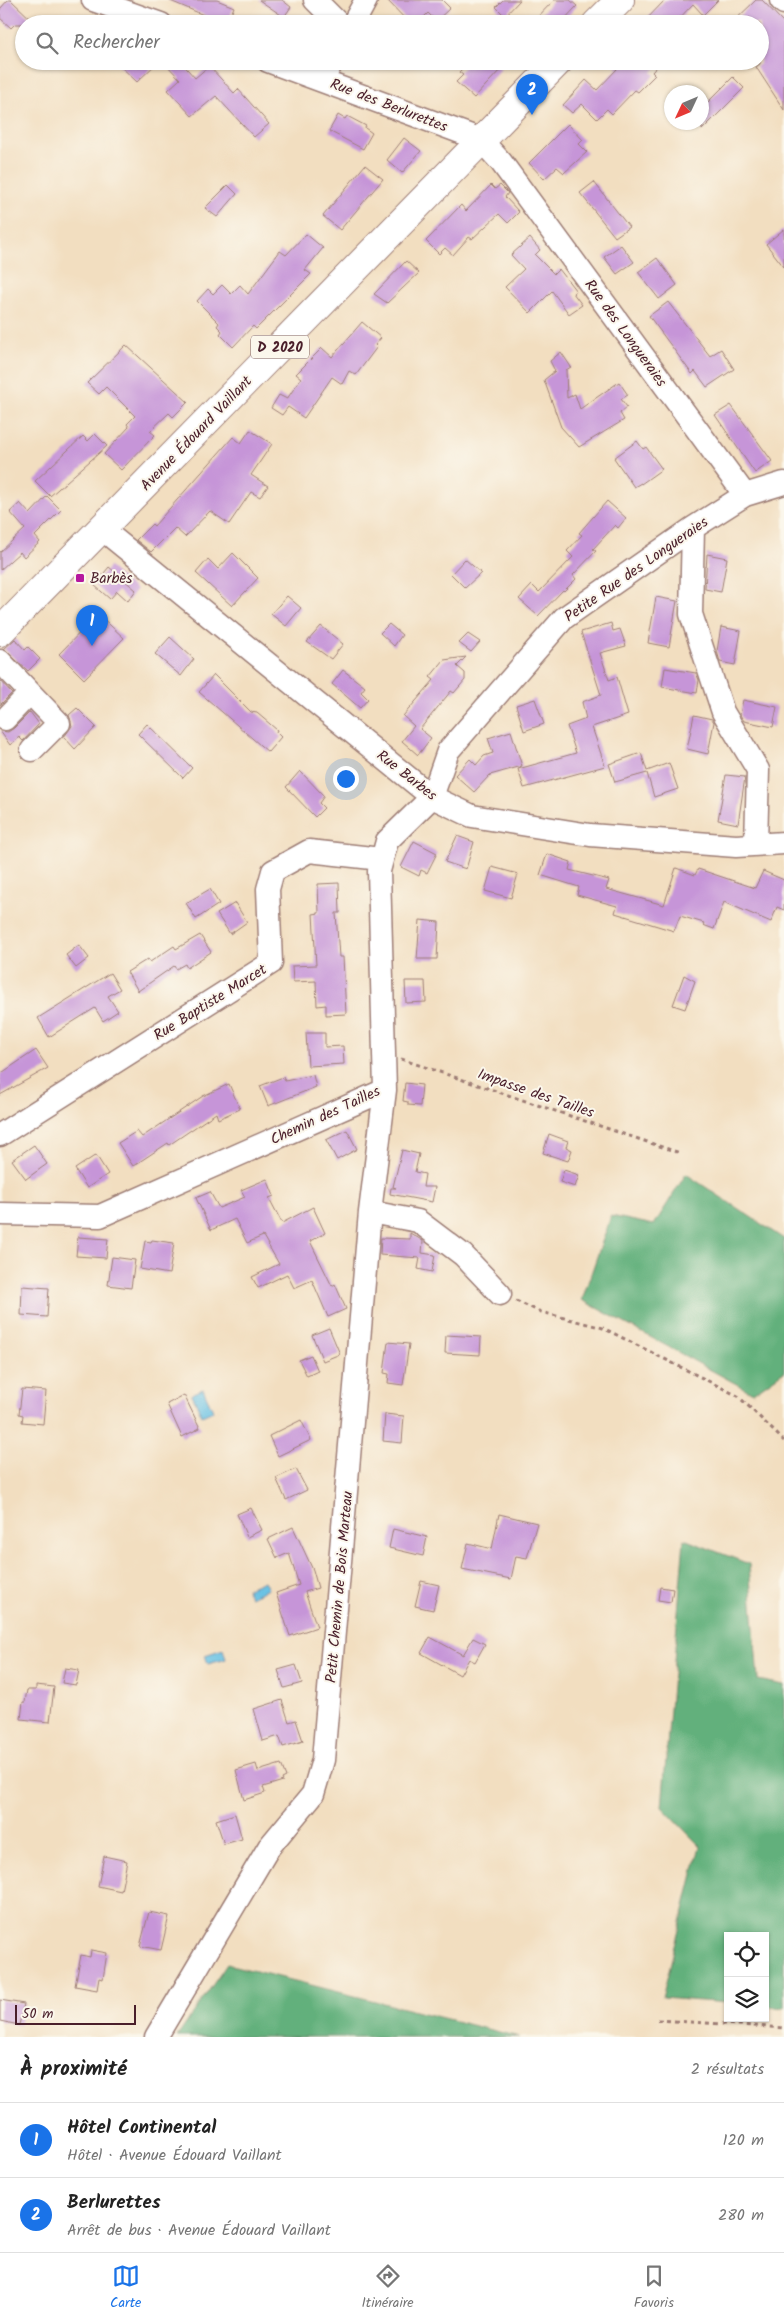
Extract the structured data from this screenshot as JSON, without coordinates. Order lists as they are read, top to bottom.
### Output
{
  "streets": {
    "main road": ["D 2020", "Avenue Édouard Vaillant"],
    "street": [
      "Rue des Berlurettes",
      "Rue des Longueraies",
      "Petite Rue des Longueraies",
      "Rue Barbes",
      "Rue Baptiste Marcet",
      "Chemin des Tailles",
      "Petit Chemin de Bois Marteau"
    ],
    "path": ["Impasse des Tailles"]
  },
  "crossings": [
    ["Rue des Berlurettes", "Rue des Longueraies"],
    ["Rue des Berlurettes", "Avenue Édouard Vaillant"],
    ["Rue des Longueraies", "Avenue Édouard Vaillant"],
    ["Rue des Longueraies", "Petite Rue des Longueraies"],
    ["Avenue Édouard Vaillant", "Rue Barbes"],
    ["Petite Rue des Longueraies", "Rue Barbes"],
    ["Petite Rue des Longueraies", "Chemin des Tailles"],
    ["Rue Barbes", "Chemin des Tailles"],
    ["Rue Baptiste Marcet", "Chemin des Tailles"],
    ["Impasse des Tailles", "Chemin des Tailles"],
    ["Chemin des Tailles", "Petit Chemin de Bois Marteau"]
  ],
  "places": {
    "transit": ["Barbès"]
  },
  "scale_bar": "50 m",
  "north": "bottom left",
  "page": {
    "search": "Rechercher",
    "pins": ["2", "1"],
    "scale": "50 m",
    "heading": ["À proximité", "2 résultats"],
    "list": [
      {
        "mark": "1",
        "name": "Hôtel Continental",
        "note": "Hôtel · Avenue Édouard Vaillant",
        "value": "120 m"
      },
      {
        "mark": "2",
        "name": "Berlurettes",
        "note": "Arrêt de bus · Avenue Édouard Vaillant",
        "value": "280 m"
      }
    ],
    "nav": ["Carte", "Itinéraire", "Favoris"]
  }
}
